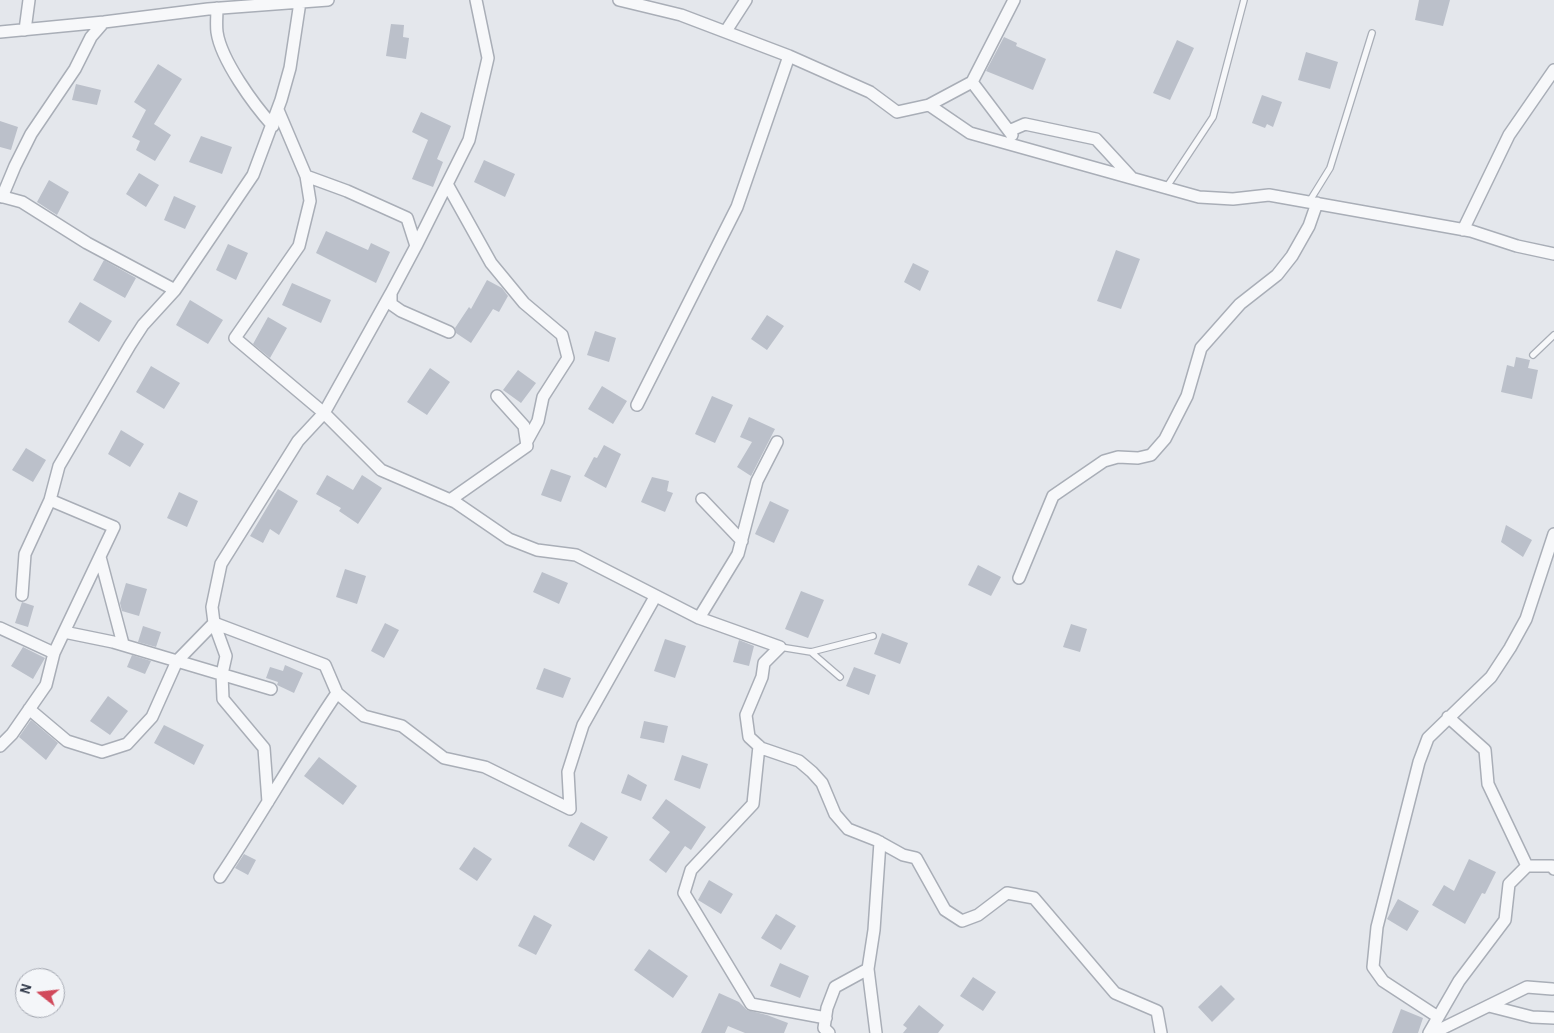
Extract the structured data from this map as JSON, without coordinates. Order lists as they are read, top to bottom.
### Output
{
  "north": "left"
}
